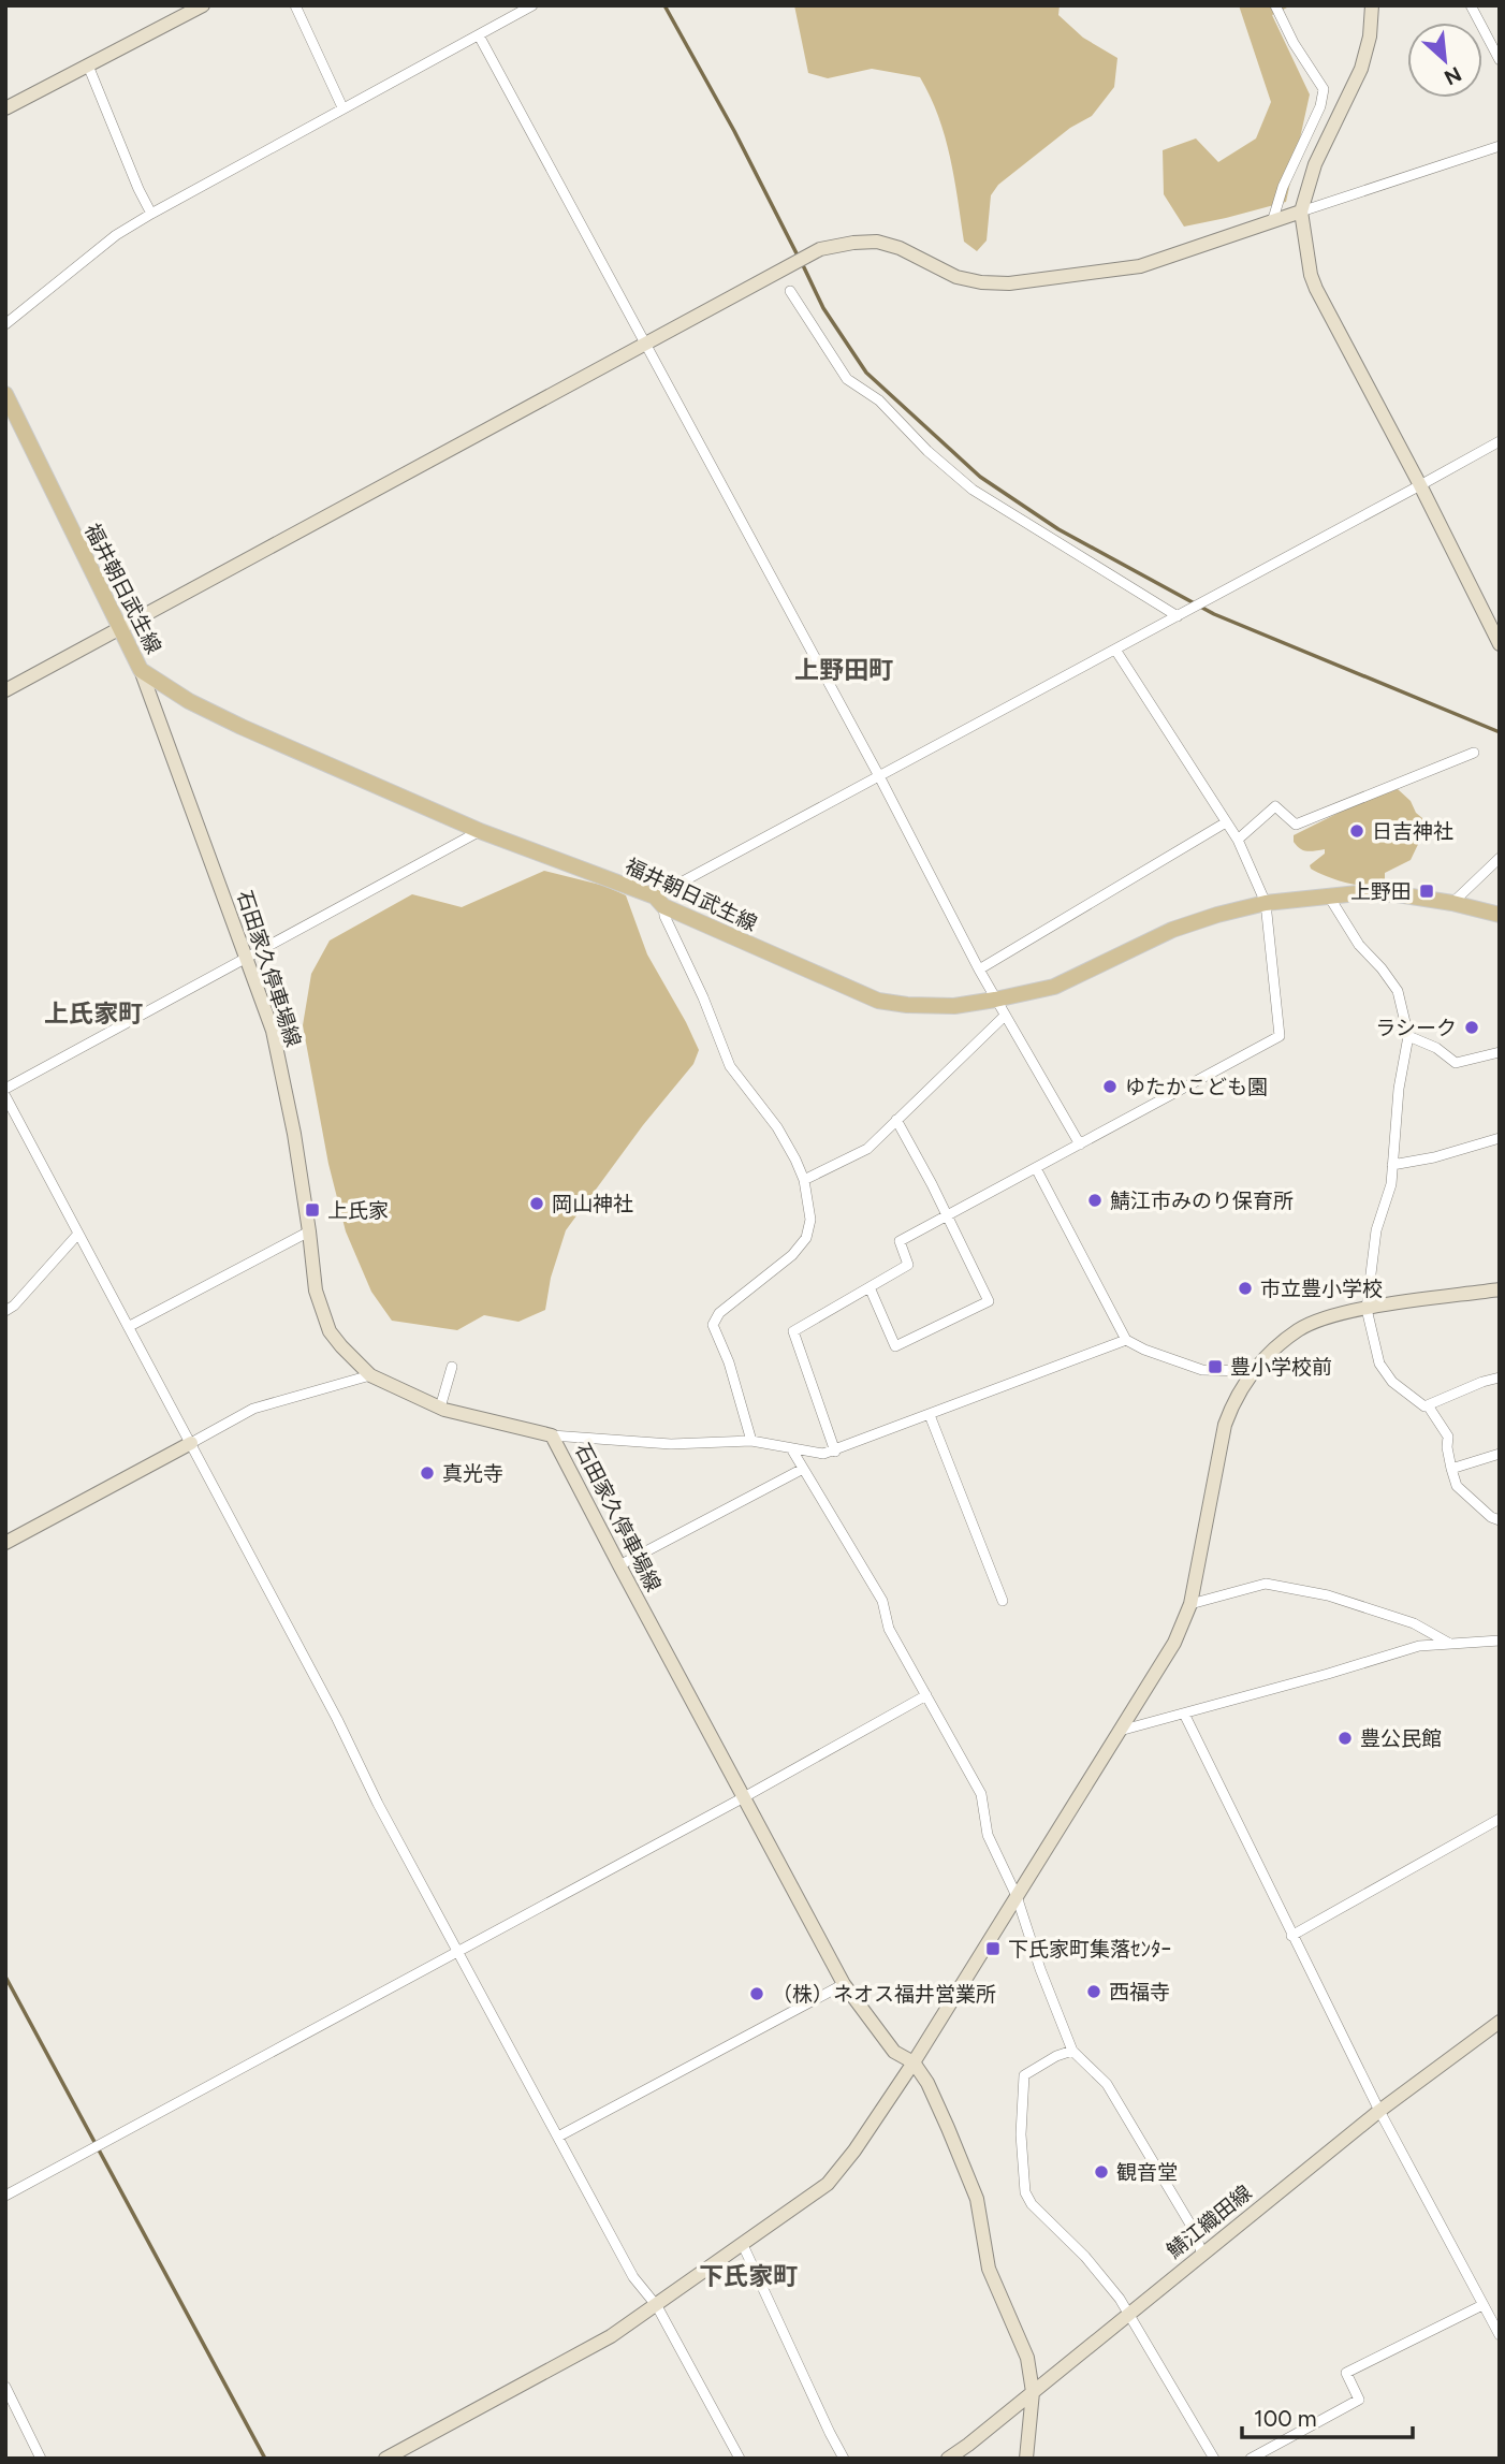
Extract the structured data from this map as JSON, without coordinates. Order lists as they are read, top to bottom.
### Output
{
  "streets": {
    "main road": ["福井朝日武生線"],
    "street": ["石田家久停車場線", "鯖江織田線"]
  },
  "crossings": [
    ["福井朝日武生線", "石田家久停車場線"],
    ["石田家久停車場線", "鯖江織田線"]
  ],
  "districts": ["上野田町", "上氏家町", "下氏家町"],
  "places": {
    "other": [
      "日吉神社",
      "ラシーク",
      "ゆたかこども園",
      "鯖江市みのり保育所",
      "岡山神社",
      "市立豊小学校",
      "真光寺",
      "豊公民館",
      "西福寺",
      "（株）ネオス福井営業所",
      "観音堂"
    ],
    "transit": [
      "上野田",
      "上氏家",
      "豊小学校前",
      "下氏家町集落ｾﾝﾀｰ"
    ]
  },
  "scale_bar": "100 m",
  "north": "bottom right"
}
